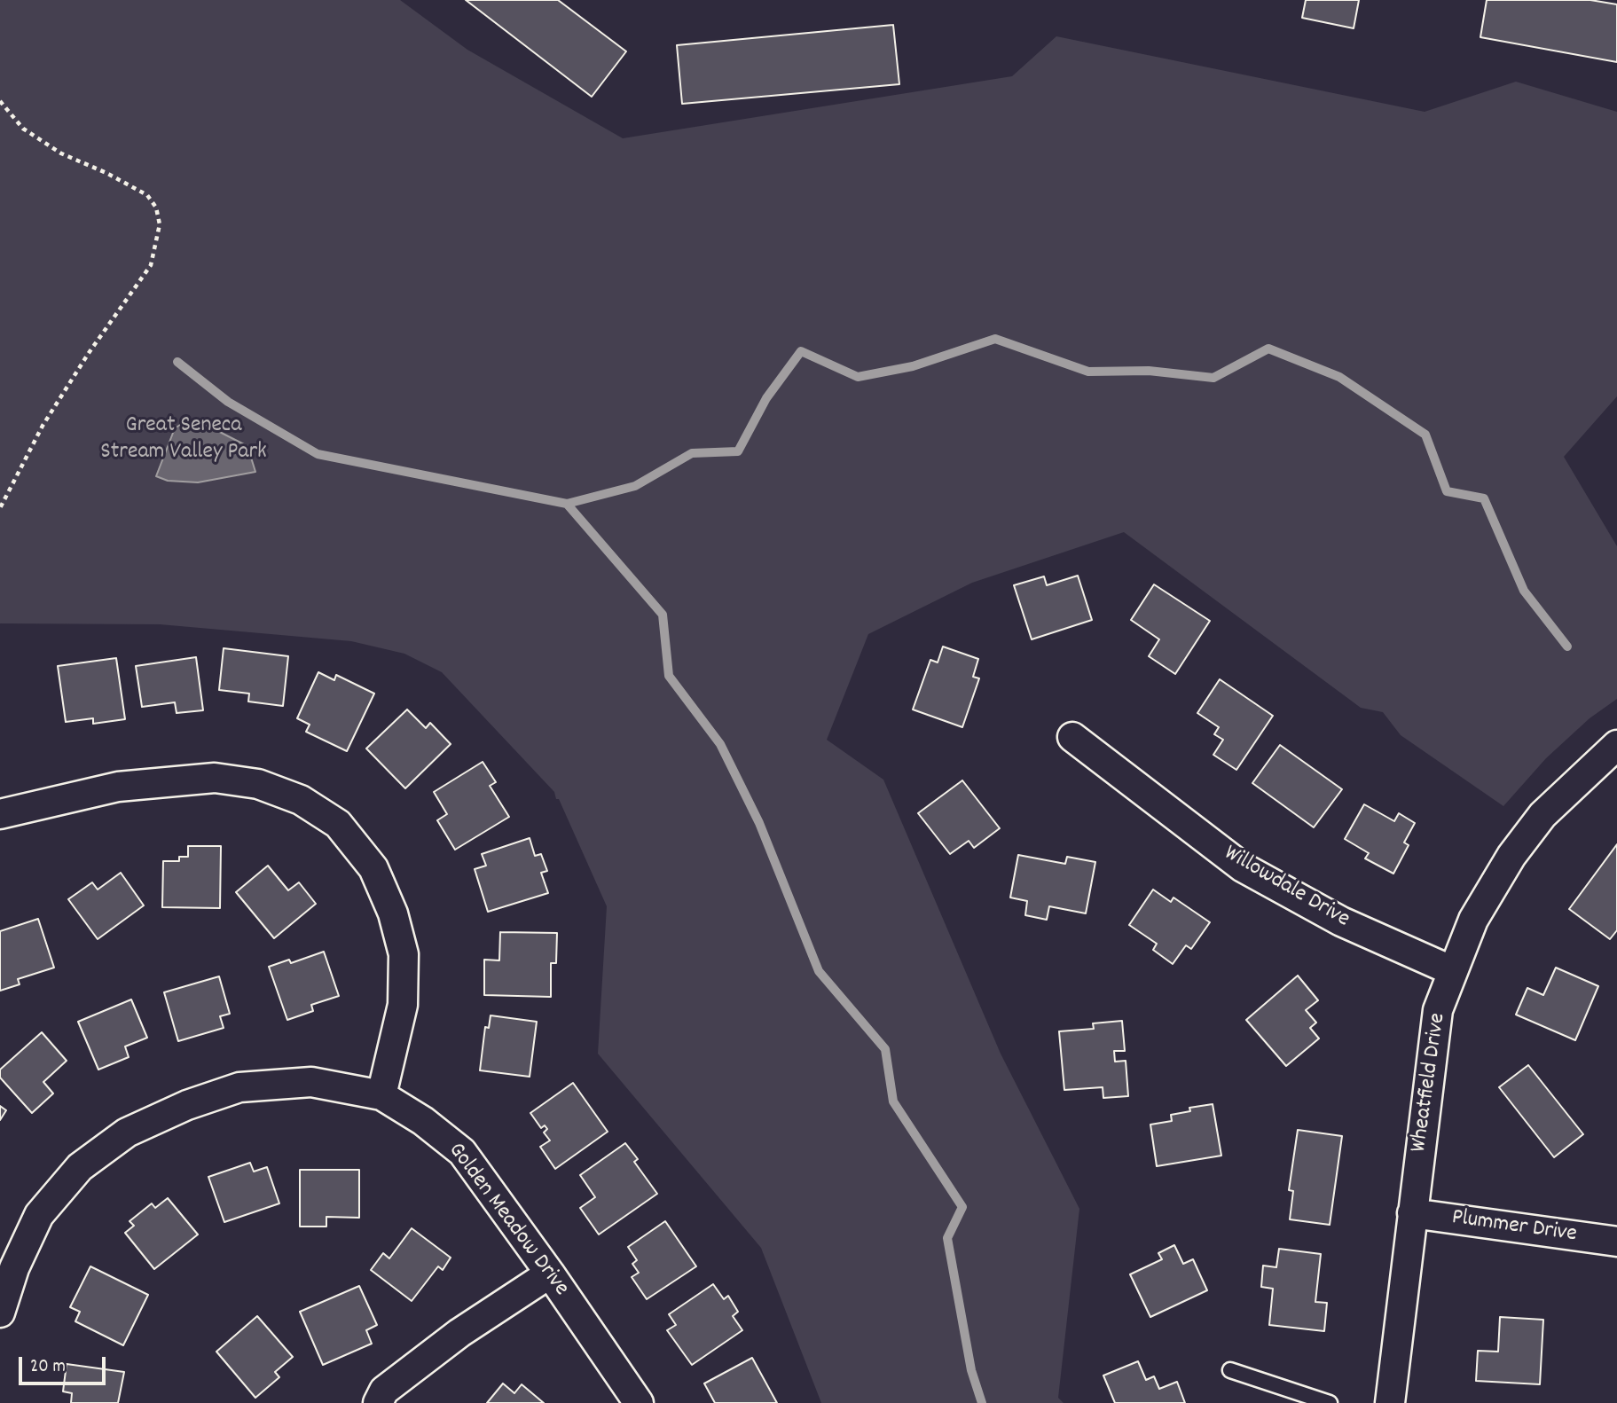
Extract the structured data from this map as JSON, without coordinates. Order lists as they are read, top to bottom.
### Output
{
  "streets": {
    "street": [
      "Willowdale Drive",
      "Wheatfield Drive",
      "Golden Meadow Drive",
      "Plummer Drive"
    ]
  },
  "crossings": [
    ["Willowdale Drive", "Wheatfield Drive"],
    ["Wheatfield Drive", "Plummer Drive"]
  ],
  "parks": ["Great Seneca Stream Valley Park"],
  "scale_bar": "20 m"
}
